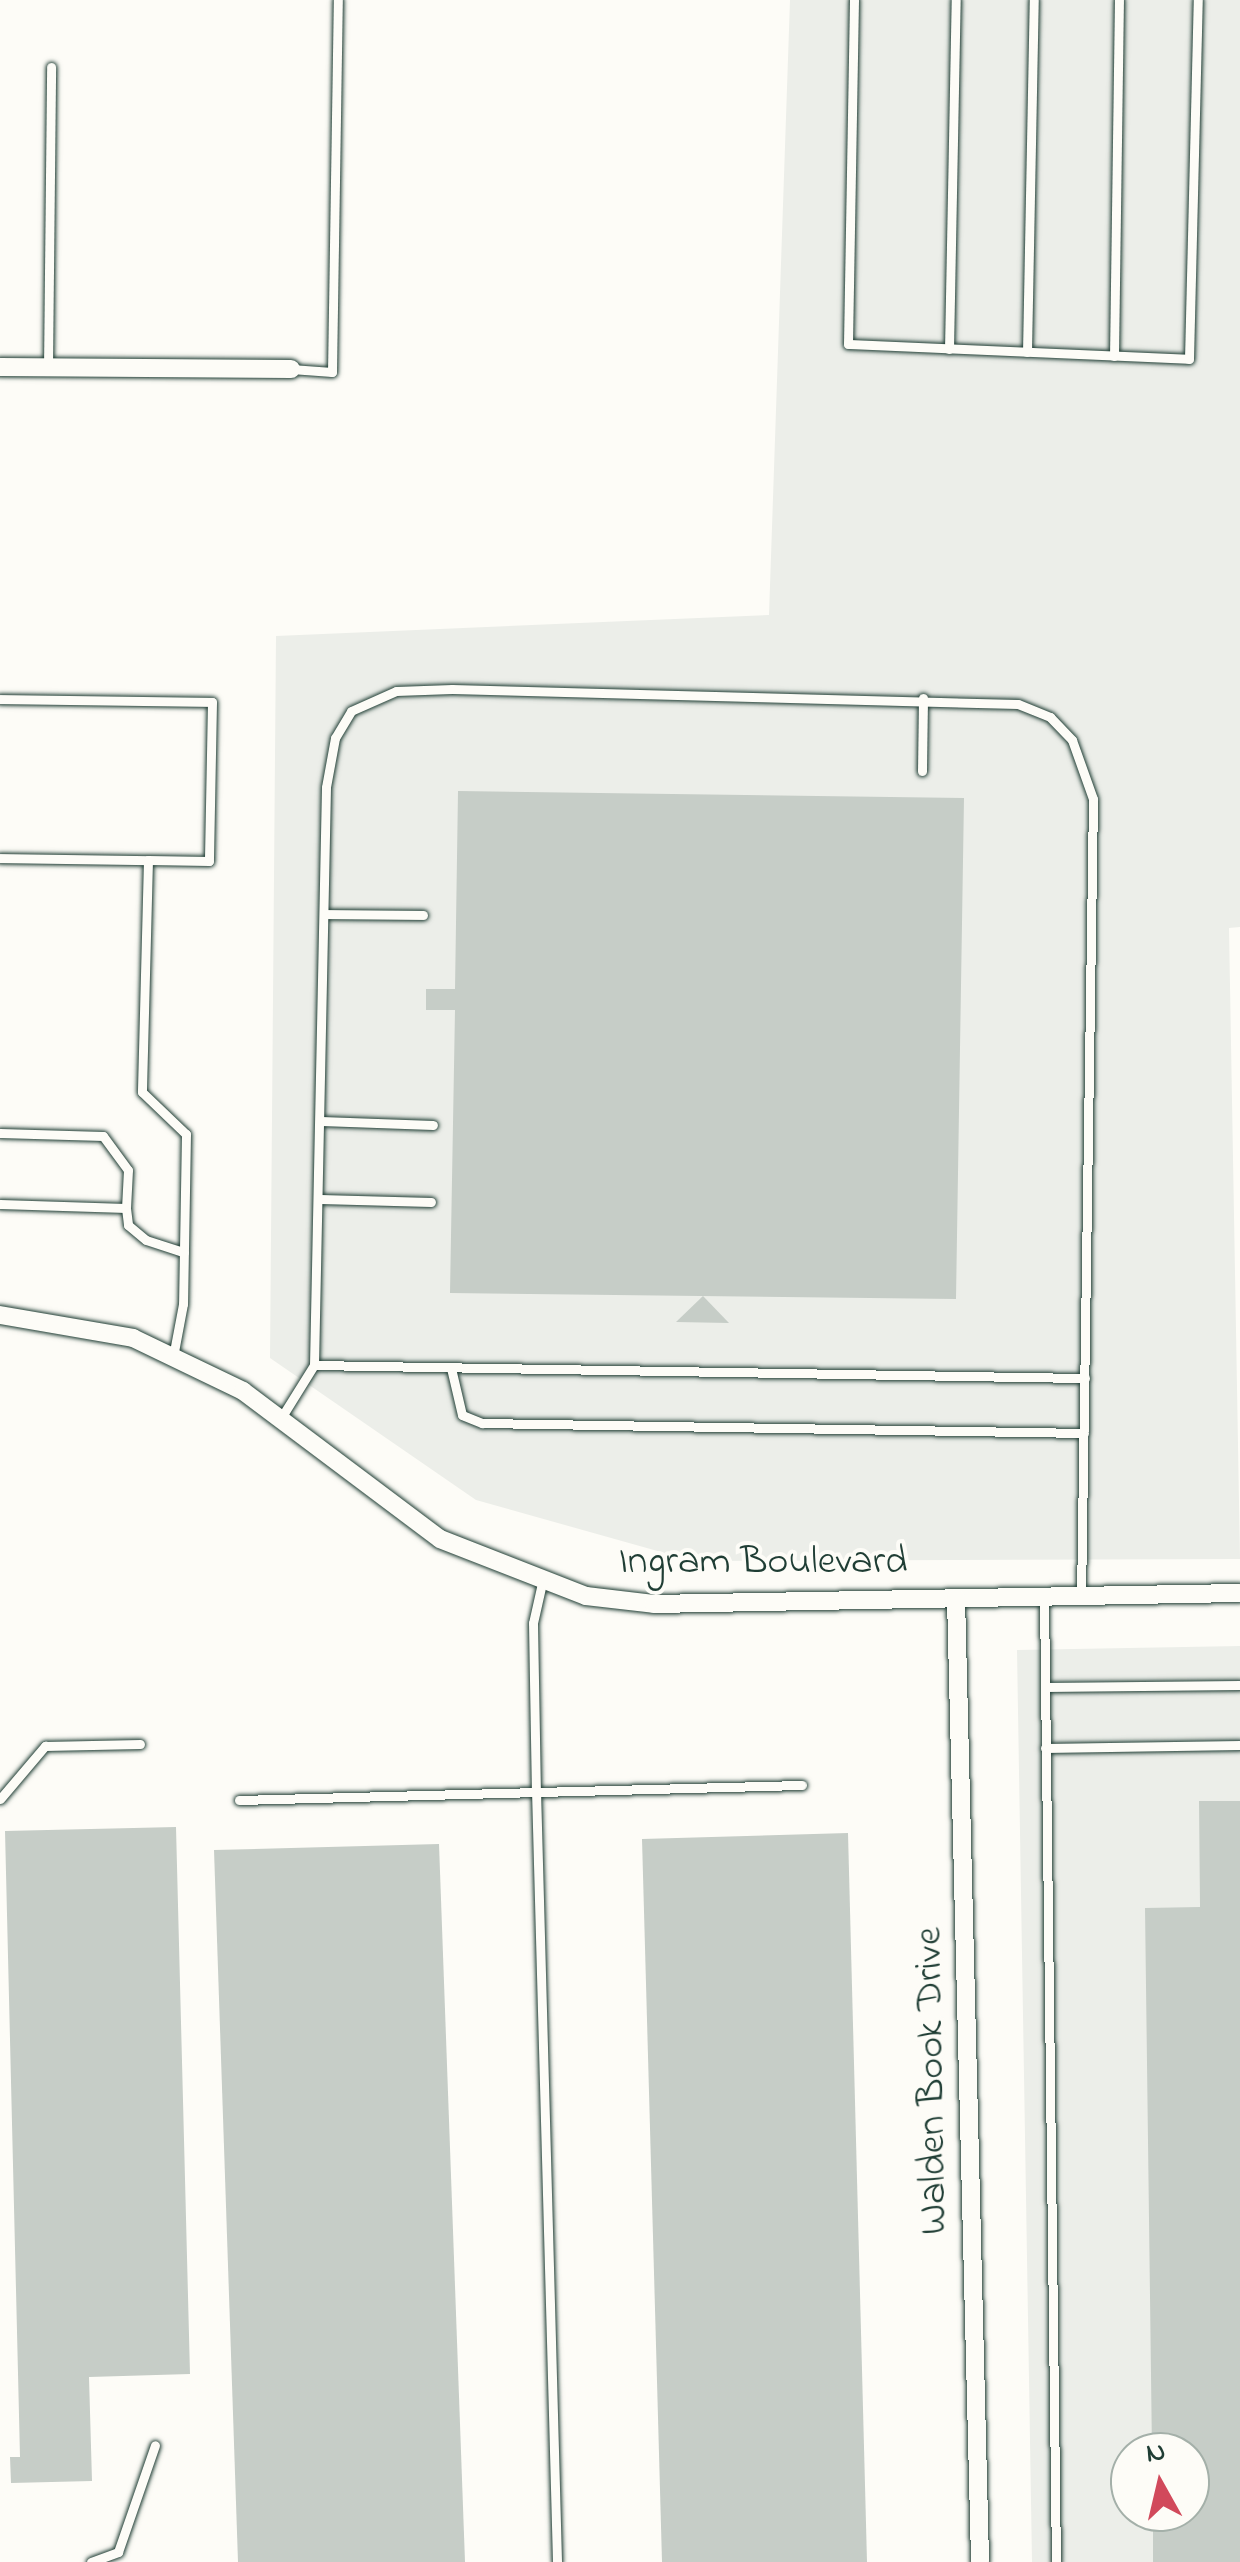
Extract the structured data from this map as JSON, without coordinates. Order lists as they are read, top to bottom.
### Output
{
  "streets": {
    "street": ["Ingram Boulevard", "Walden Book Drive"]
  },
  "crossings": [
    ["Ingram Boulevard", "Walden Book Drive"]
  ],
  "north": "top"
}
